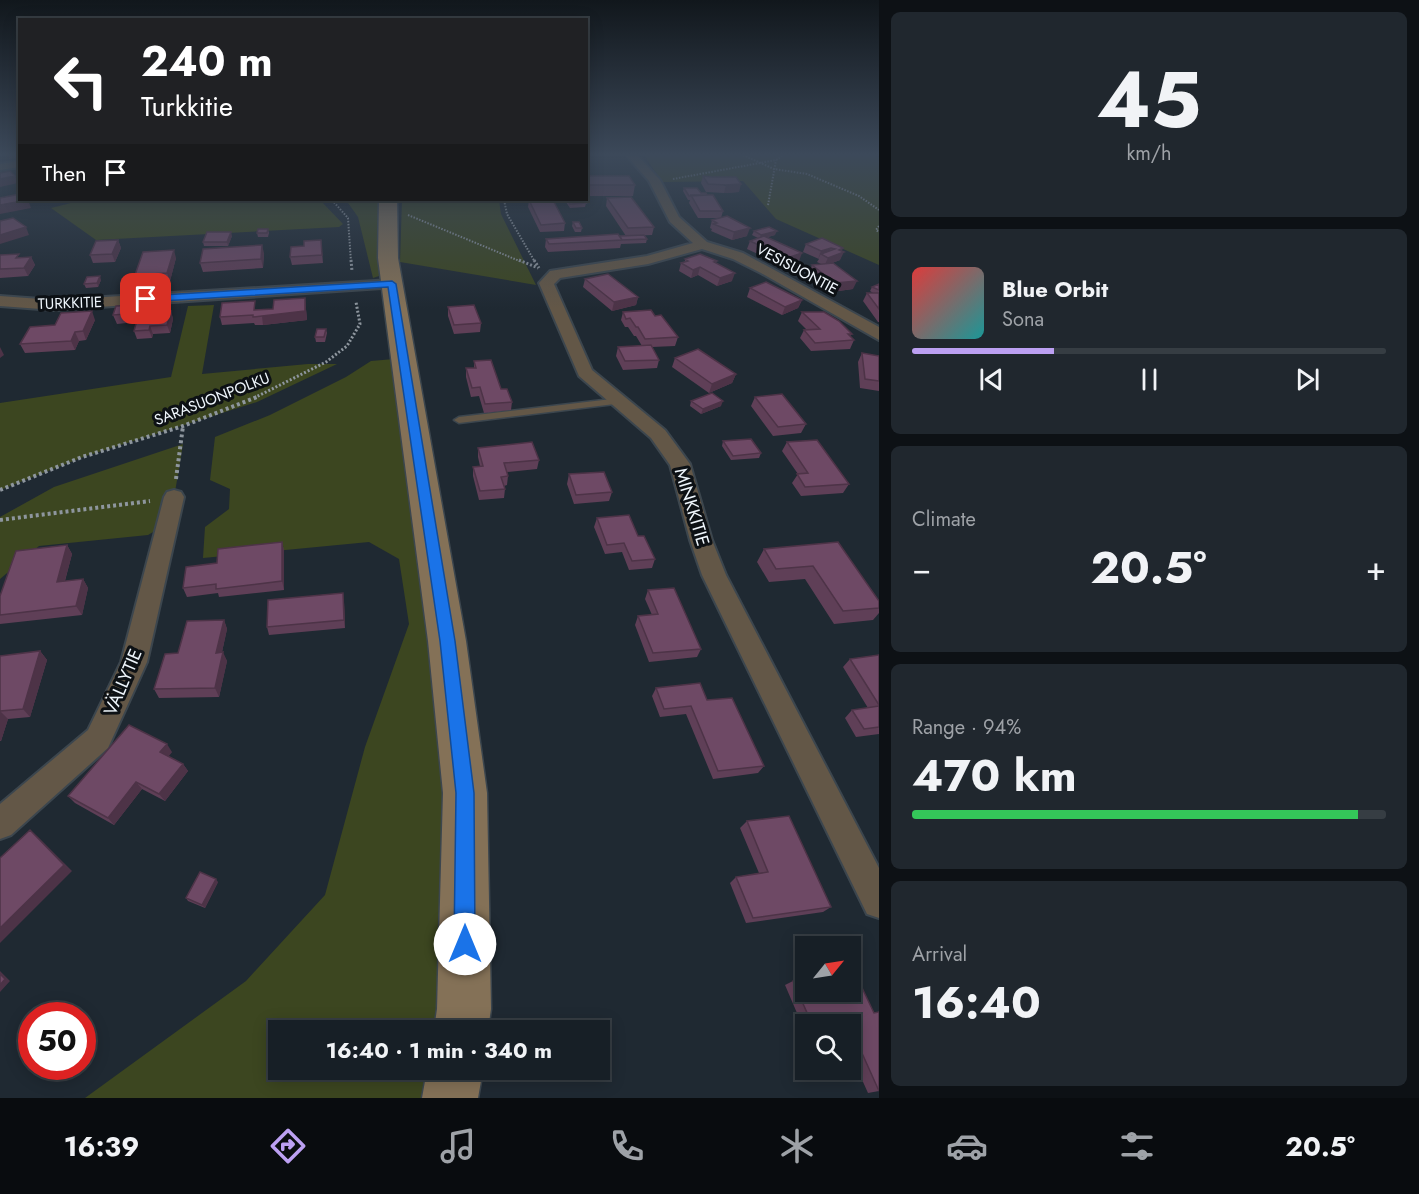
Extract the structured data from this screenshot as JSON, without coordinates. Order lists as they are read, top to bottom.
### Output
{
  "streets": {
    "street": [
      "VESISUONTIE",
      "TURKKITIE",
      "MINKKITIE",
      "VÄLLYTIE"
    ],
    "path": ["SARASUONPOLKU"]
  },
  "crossings": [
    ["TURKKITIE", "SARASUONPOLKU"]
  ],
  "north": "top right",
  "page": {
    "tile": [
      ["45", "km/h"],
      "Climate",
      ["Range · 94%", "470 km"],
      ["Arrival", "16:40"]
    ],
    "turn": ["240 m", "Turkkitie"],
    "then": "Then",
    "song": ["Blue Orbit", "Sona"],
    "heat": ["−", "20.5°", "+"],
    "limit": "50",
    "trip": "16:40 · 1 min · 340 m",
    "tabs": ["16:39", "20.5°"]
  }
}
